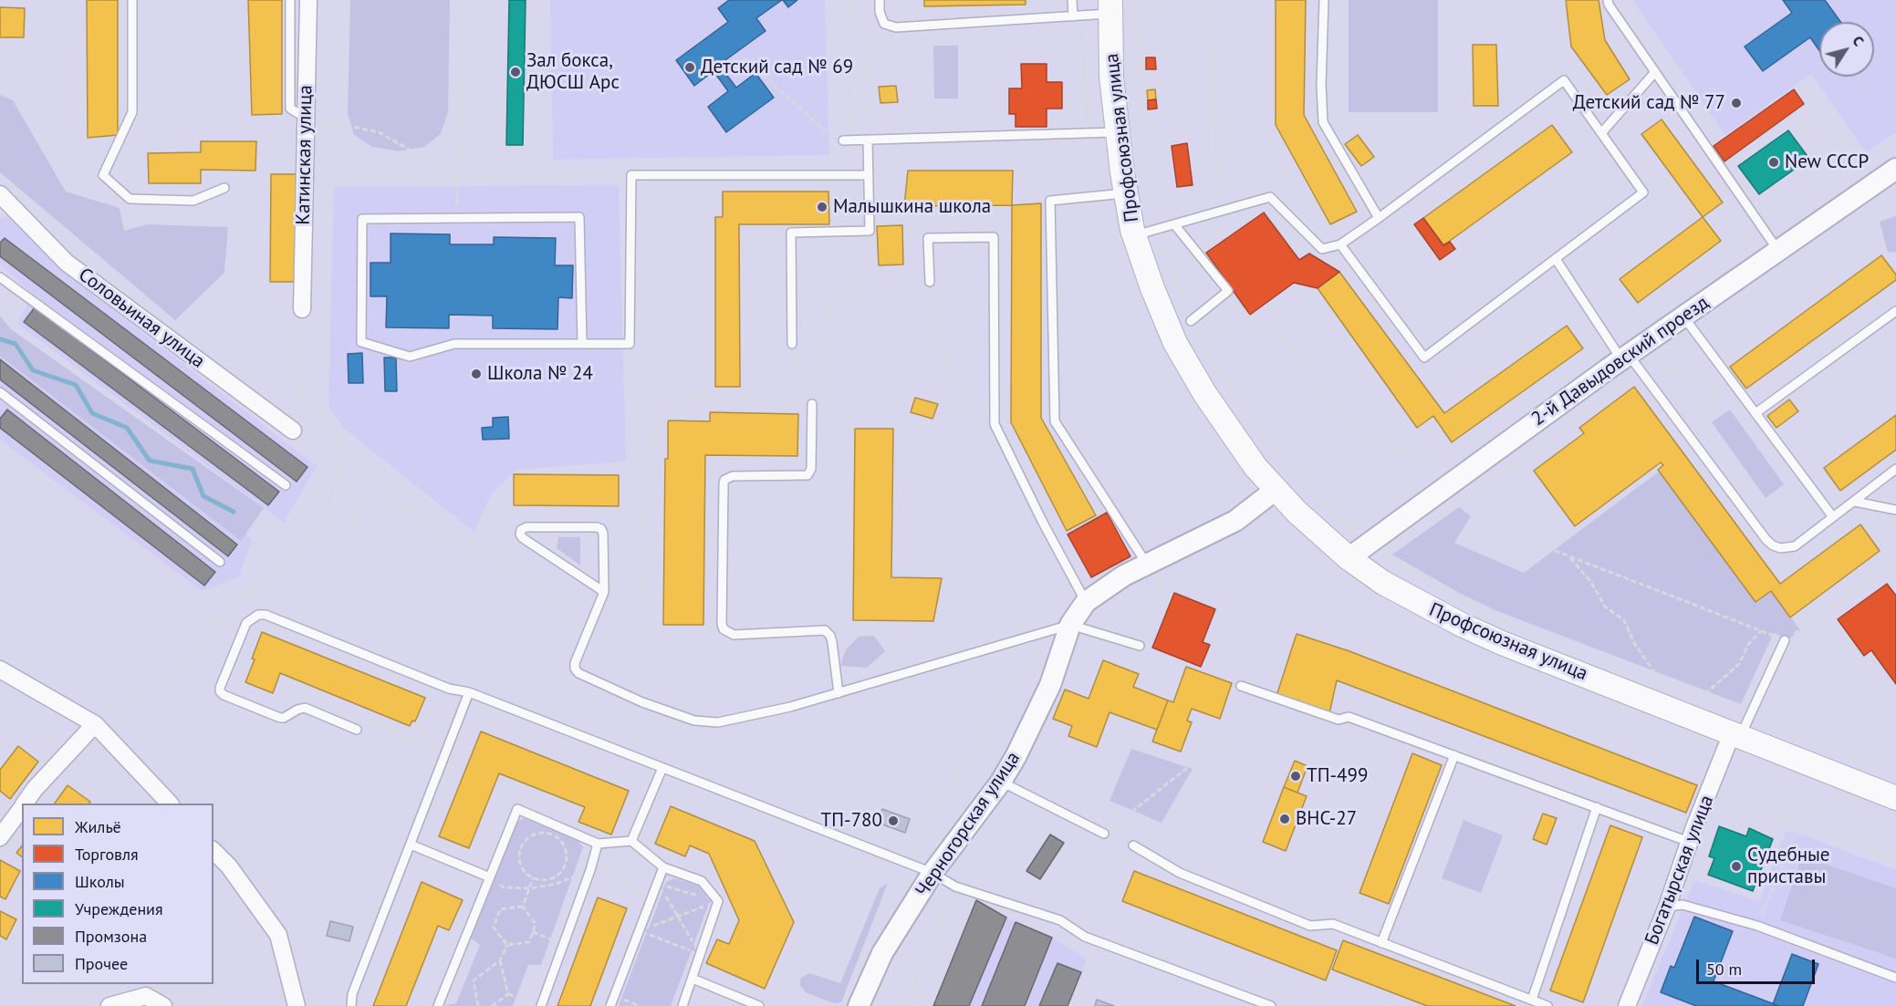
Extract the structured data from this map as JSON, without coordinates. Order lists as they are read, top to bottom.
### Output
{
  "streets": {
    "main road": ["Профсоюзная улица"],
    "street": [
      "Катинская улица",
      "Соловьиная улица",
      "2-й Давыдовский проезд",
      "Черногорская улица",
      "Богатырская улица"
    ]
  },
  "crossings": [
    ["Профсоюзная улица", "2-й Давыдовский проезд"],
    ["Профсоюзная улица", "Черногорская улица"],
    ["Профсоюзная улица", "Богатырская улица"]
  ],
  "places": [
    "Детский сад № 69",
    "Зал бокса, ДЮСШ Арс",
    "Детский сад № 77",
    "New СССР",
    "Малышкина школа",
    "Школа № 24",
    "ТП-499",
    "ВНС-27",
    "ТП-780",
    "Судебные приставы"
  ],
  "legend": [
    "Жильё",
    "Торговля",
    "Школы",
    "Учреждения",
    "Промзона",
    "Прочее"
  ],
  "scale_bar": "50 m",
  "north": "top right"
}
